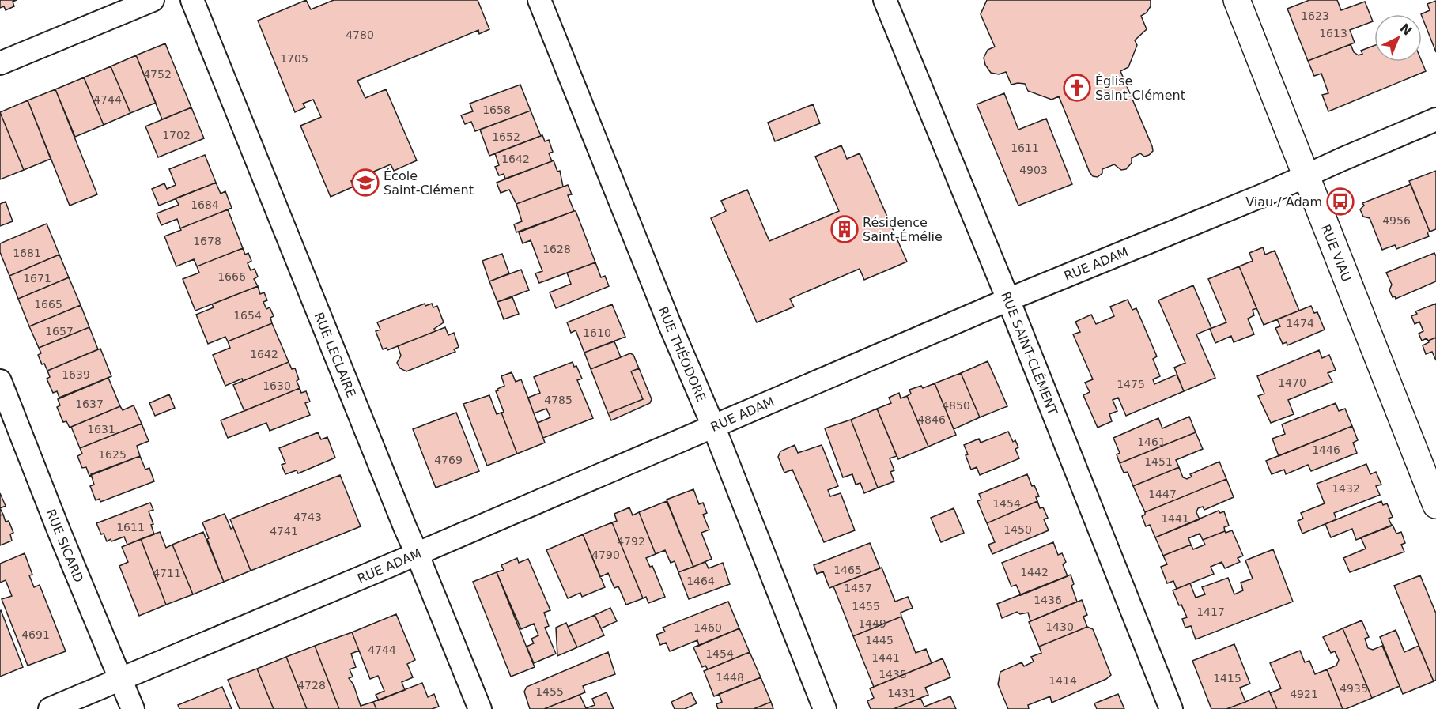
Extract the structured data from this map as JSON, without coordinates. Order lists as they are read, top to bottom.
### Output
{
  "streets": {
    "main road": ["RUE VIAU"],
    "street": [
      "RUE ADAM",
      "RUE THÉODORE",
      "RUE SAINT-CLÉMENT",
      "RUE LECLAIRE",
      "RUE SICARD"
    ]
  },
  "crossings": [
    ["RUE VIAU", "RUE ADAM"],
    ["RUE ADAM", "RUE THÉODORE"],
    ["RUE ADAM", "RUE SAINT-CLÉMENT"],
    ["RUE ADAM", "RUE LECLAIRE"],
    ["RUE ADAM", "RUE SICARD"]
  ],
  "places": {
    "church": ["Église Saint-Clément"],
    "school or university": ["École Saint-Clément"],
    "bus stop": ["Viau / Adam"],
    "building": ["Résidence Saint-Émélie"]
  },
  "house_numbers": [
    "1623",
    "1613",
    "4780",
    "1705",
    "4752",
    "4744",
    "1658",
    "1702",
    "1652",
    "1611",
    "1642",
    "4903",
    "1684",
    "4956",
    "1678",
    "1628",
    "1681",
    "1666",
    "1671",
    "1665",
    "1654",
    "1474",
    "1657",
    "1610",
    "1642",
    "1639",
    "1470",
    "1475",
    "1630",
    "4785",
    "1637",
    "4850",
    "4846",
    "1631",
    "1461",
    "1446",
    "1625",
    "4769",
    "1451",
    "1432",
    "1447",
    "1454",
    "4743",
    "1441",
    "1611",
    "1450",
    "4741",
    "4792",
    "4790",
    "1465",
    "1442",
    "4711",
    "1464",
    "1457",
    "1436",
    "1455",
    "1417",
    "1449",
    "1430",
    "1460",
    "4691",
    "1445",
    "4744",
    "1454",
    "1441",
    "1435",
    "1448",
    "1415",
    "1414",
    "4728",
    "4935",
    "1455",
    "1431",
    "4921"
  ],
  "north": "top right"
}
